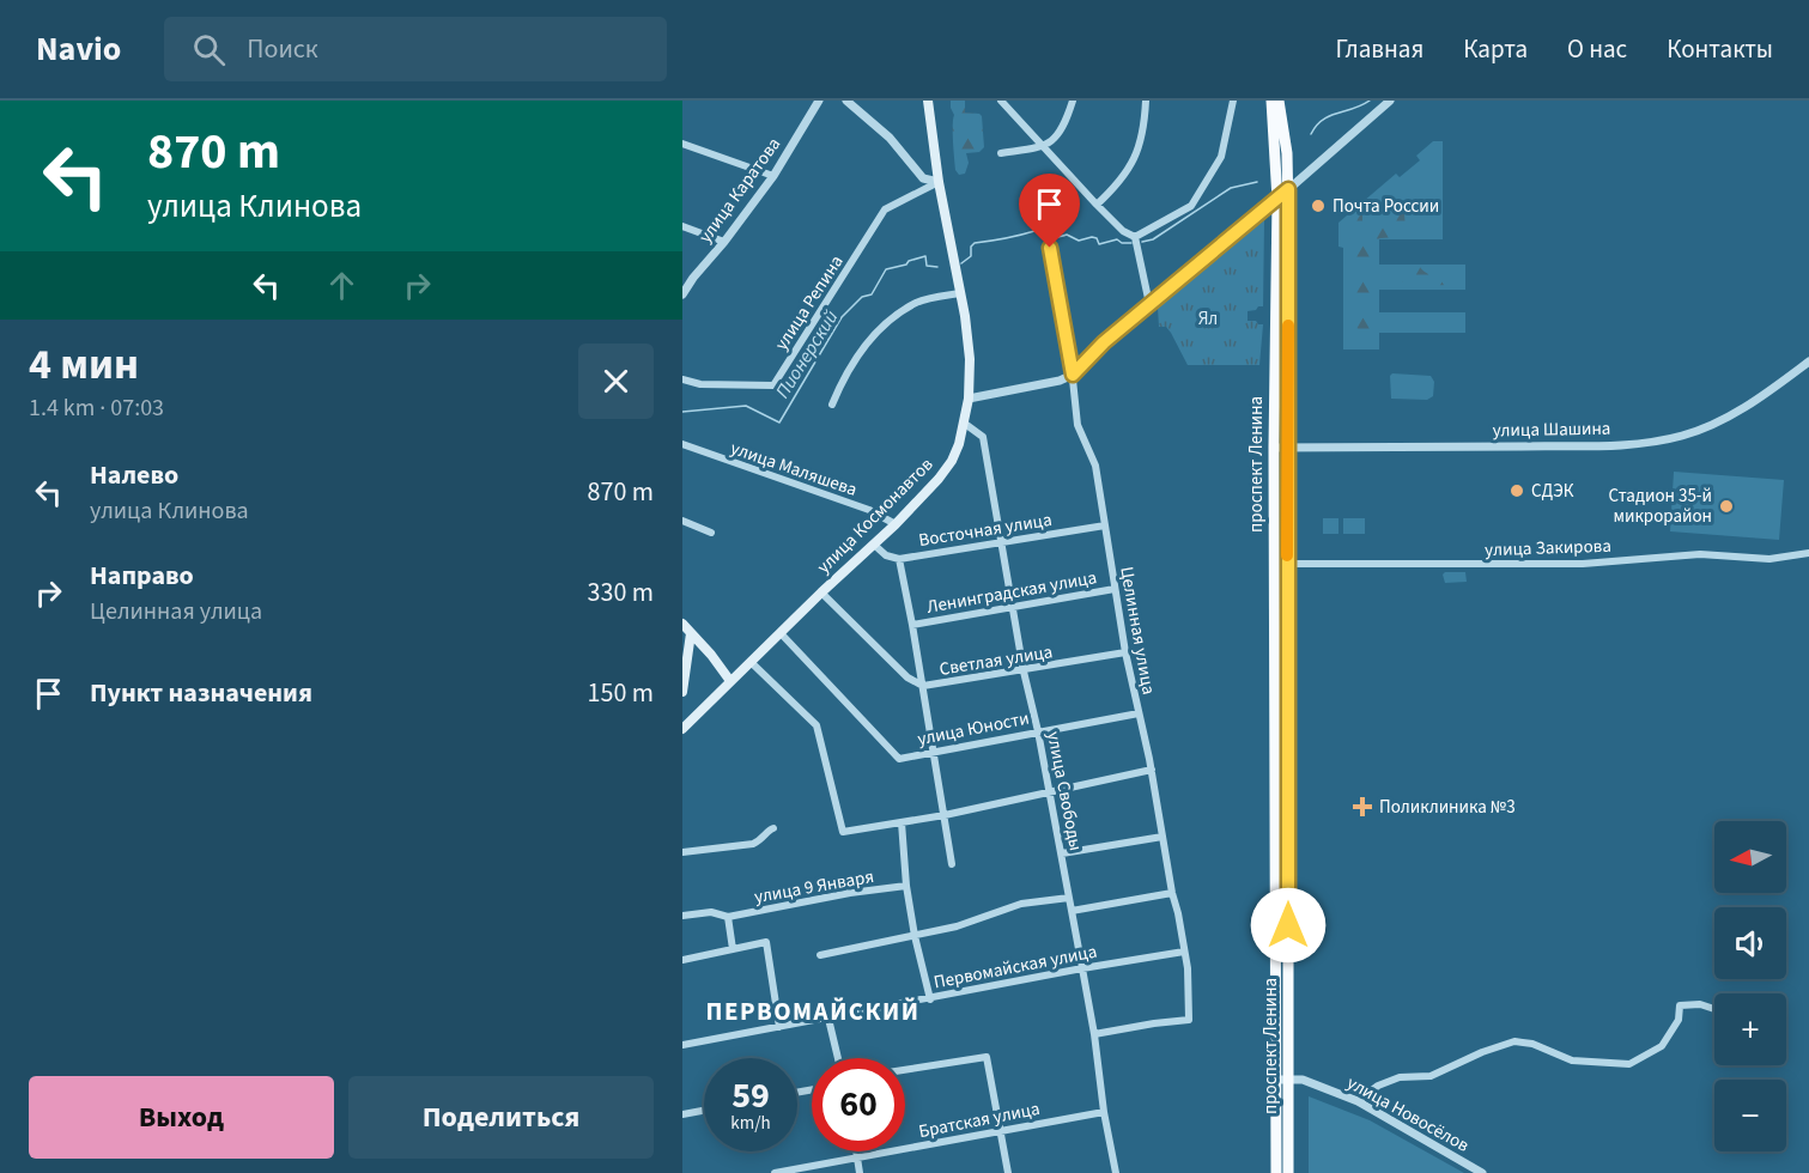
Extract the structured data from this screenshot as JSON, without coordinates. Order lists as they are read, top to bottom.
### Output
{
  "streets": {
    "main road": ["проспект Ленина", "улица Космонавтов"],
    "street": [
      "улица Каратова",
      "улица Репина",
      "улица Шашина",
      "улица Маляшева",
      "Восточная улица",
      "улица Закирова",
      "Ленинградская улица",
      "Целинная улица",
      "Светлая улица",
      "улица Юности",
      "улица Свободы",
      "улица 9 Января",
      "Первомайская улица",
      "улица Новосёлов",
      "Братская улица"
    ]
  },
  "crossings": [
    ["улица Репина", "улица Космонавтов"],
    ["улица Шашина", "проспект Ленина"],
    ["проспект Ленина", "улица Закирова"],
    ["проспект Ленина", "улица Новосёлов"],
    ["улица Маляшева", "улица Космонавтов"],
    ["улица Космонавтов", "Восточная улица"],
    ["улица Космонавтов", "Светлая улица"],
    ["улица Космонавтов", "улица Юности"],
    ["улица Космонавтов", "улица Свободы"],
    ["Восточная улица", "Целинная улица"],
    ["Восточная улица", "улица Свободы"],
    ["Ленинградская улица", "Целинная улица"],
    ["Ленинградская улица", "улица Свободы"],
    ["Целинная улица", "Светлая улица"],
    ["Целинная улица", "улица Юности"],
    ["Целинная улица", "улица Свободы"],
    ["Целинная улица", "Первомайская улица"],
    ["Светлая улица", "улица Свободы"],
    ["улица Юности", "улица Свободы"],
    ["улица Свободы", "Первомайская улица"],
    ["улица Свободы", "Братская улица"]
  ],
  "districts": ["ПЕРВОМАЙСКИЙ"],
  "water": ["Пионерский"],
  "parks": ["Ял"],
  "places": {
    "other": ["Почта России", "СДЭК", "Стадион 35-й микрорайон"],
    "health": ["Поликлиника №3"]
  },
  "north": "left",
  "page": {
    "header": "Navio",
    "search": "Поиск",
    "nav": [
      "Главная",
      "Карта",
      "О нас",
      "Контакты"
    ],
    "turn": ["870 m", "улица Клинова"],
    "heading": ["4 мин", "1.4 km · 07:03"],
    "list": [
      {
        "name": "Налево",
        "note": "улица Клинова",
        "value": "870 m"
      },
      {
        "name": "Направо",
        "note": "Целинная улица",
        "value": "330 m"
      },
      {
        "name": "Пункт назначения",
        "value": "150 m"
      }
    ],
    "map_buttons": ["+", "−"],
    "speed": "59 km/h",
    "limit": "60",
    "buttons": ["Выход", "Поделиться"]
  }
}
